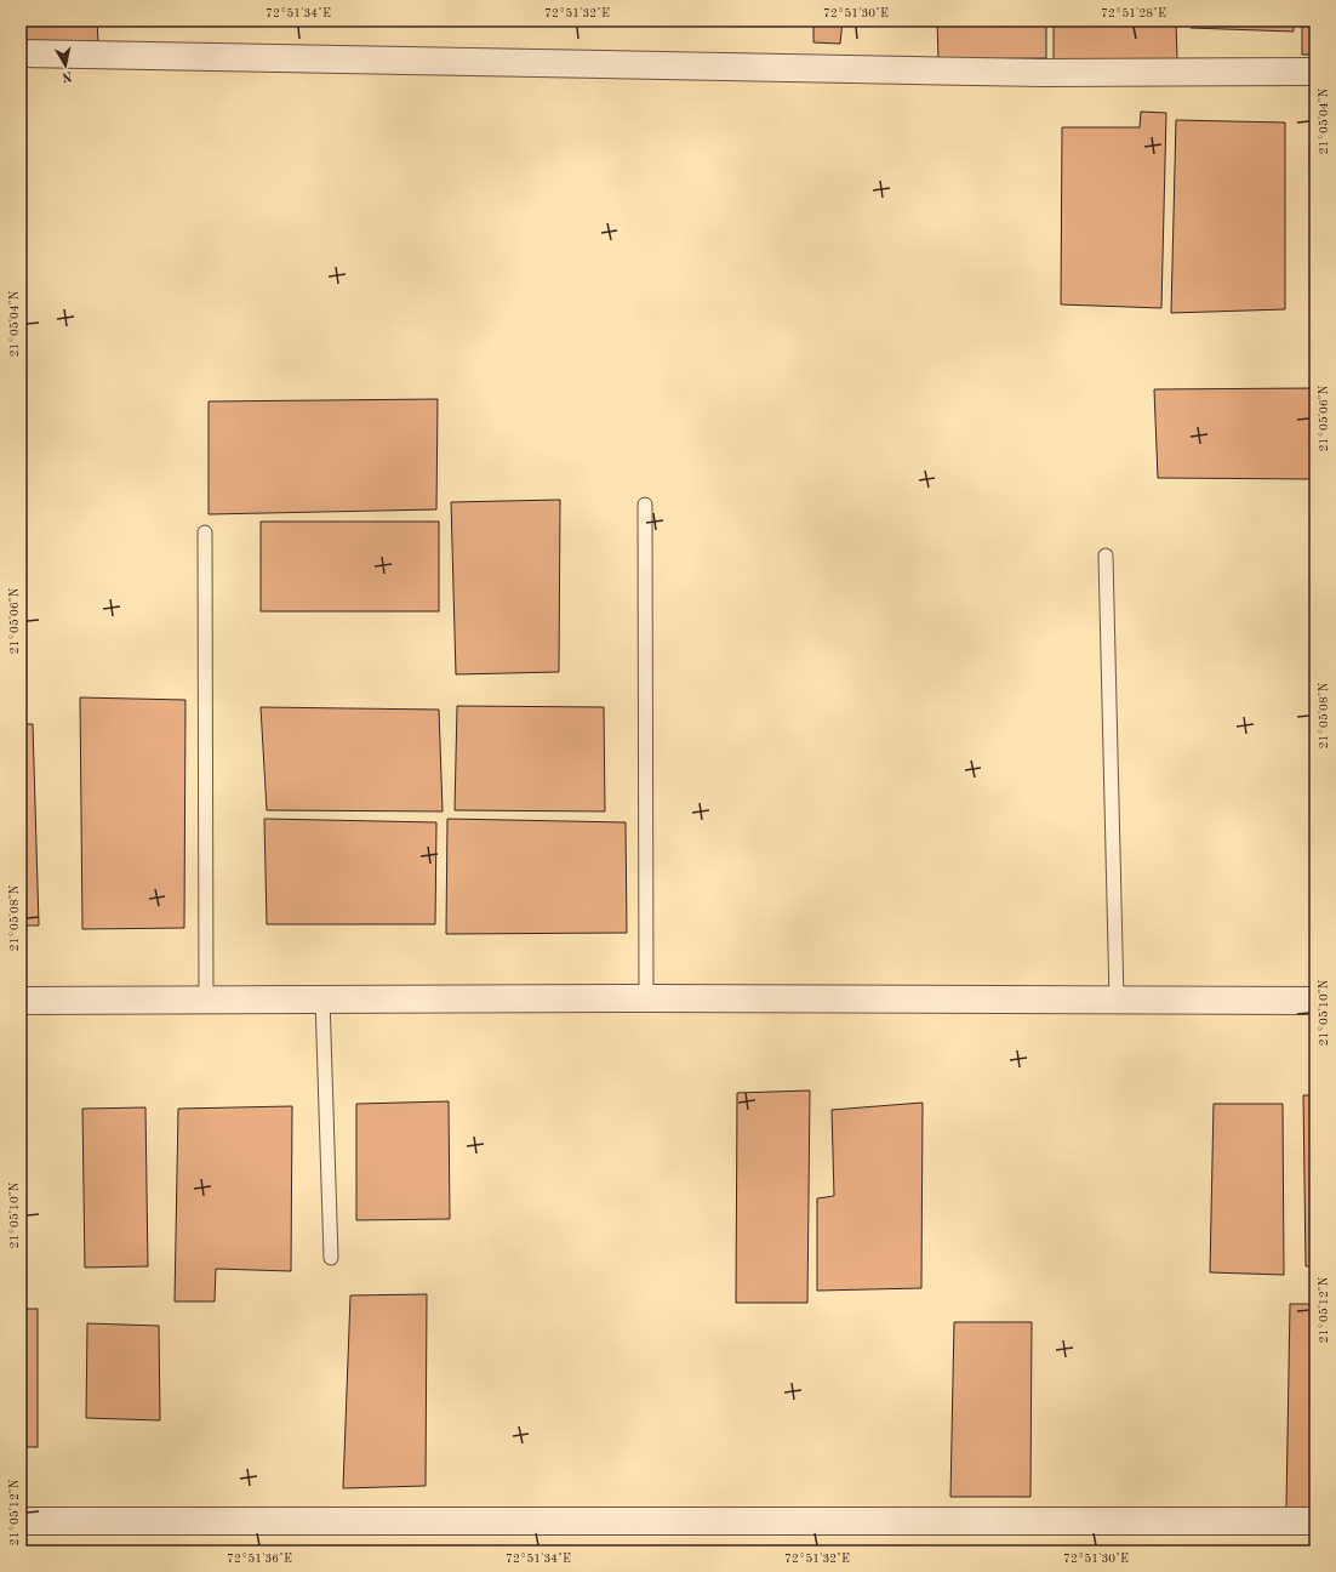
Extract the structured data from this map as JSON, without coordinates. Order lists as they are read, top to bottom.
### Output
{
  "north": "bottom",
  "coordinates": [
    "72°51'34\"E",
    "72°51'32\"E",
    "72°51'30\"E",
    "72°51'28\"E",
    "21°05'04\"N",
    "21°05'06\"N",
    "21°05'08\"N",
    "21°05'10\"N",
    "21°05'12\"N",
    "72°51'36\"E"
  ]
}
